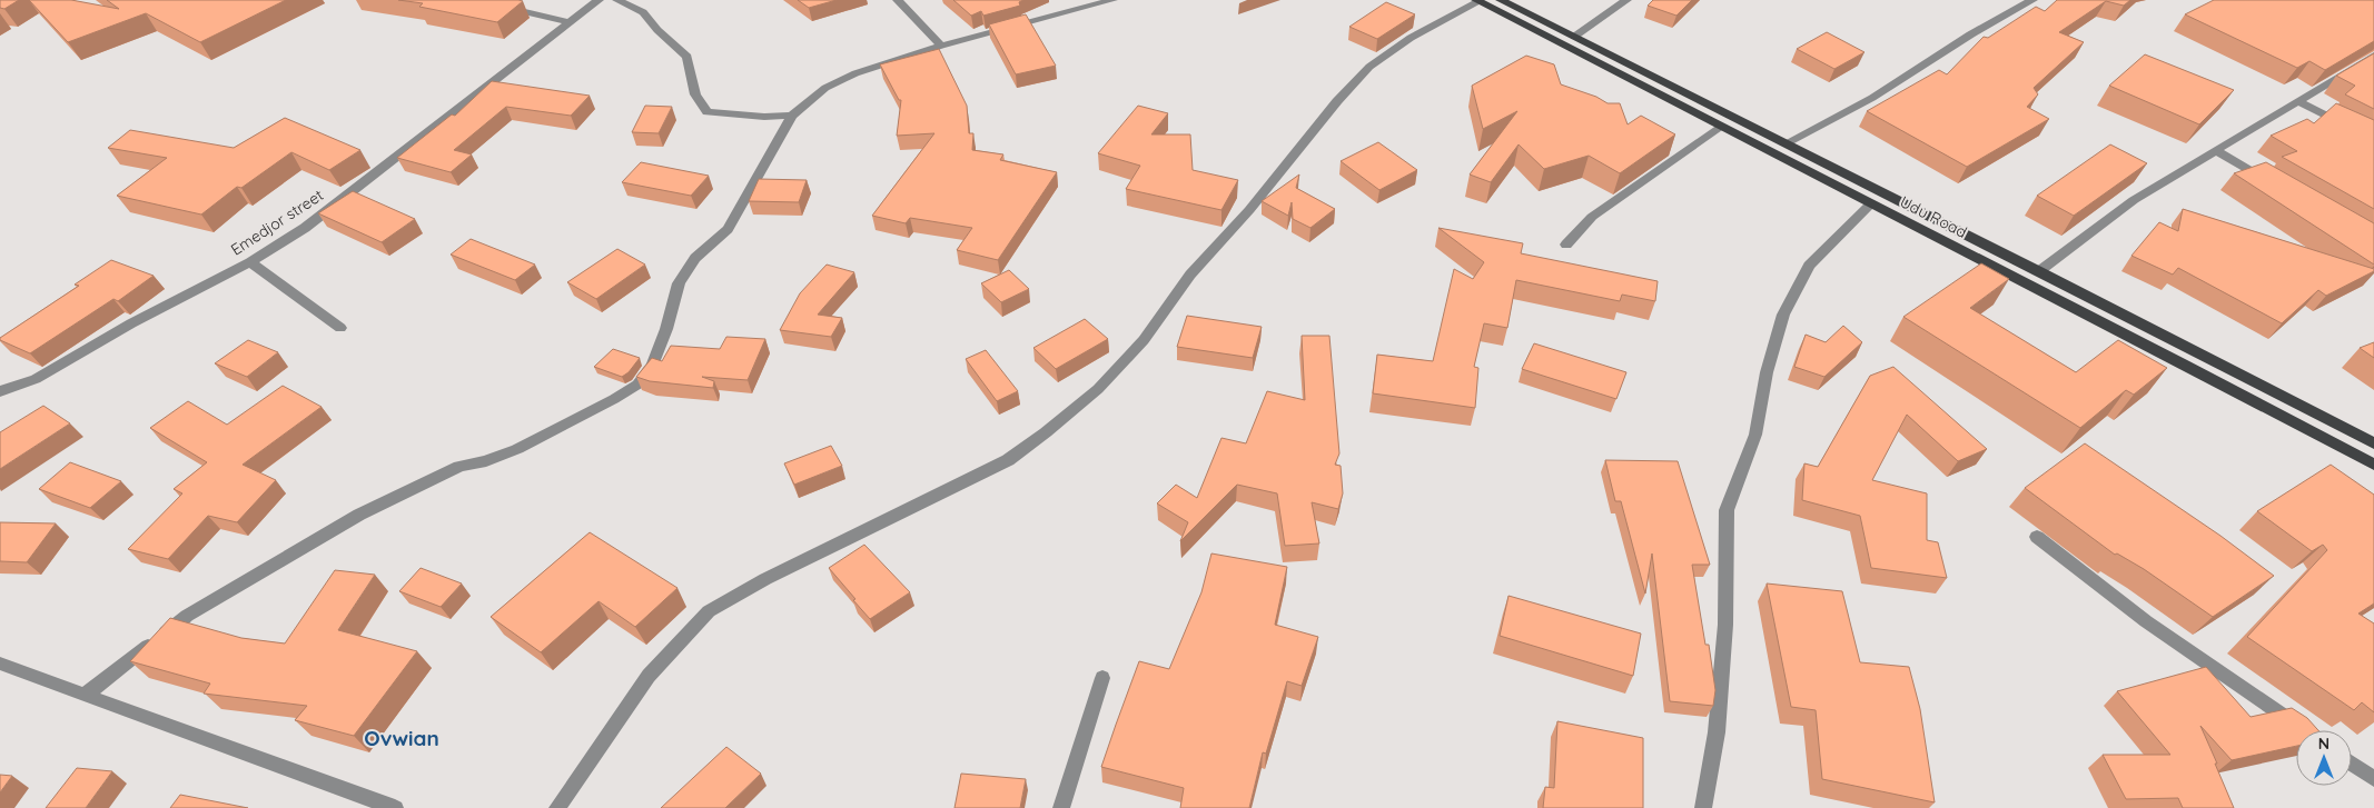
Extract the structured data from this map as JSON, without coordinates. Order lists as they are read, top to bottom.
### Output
{
  "streets": {
    "main road": ["Udu Road"],
    "street": ["Emedjor street"]
  },
  "districts": ["Ovwian"],
  "north": "top"
}
